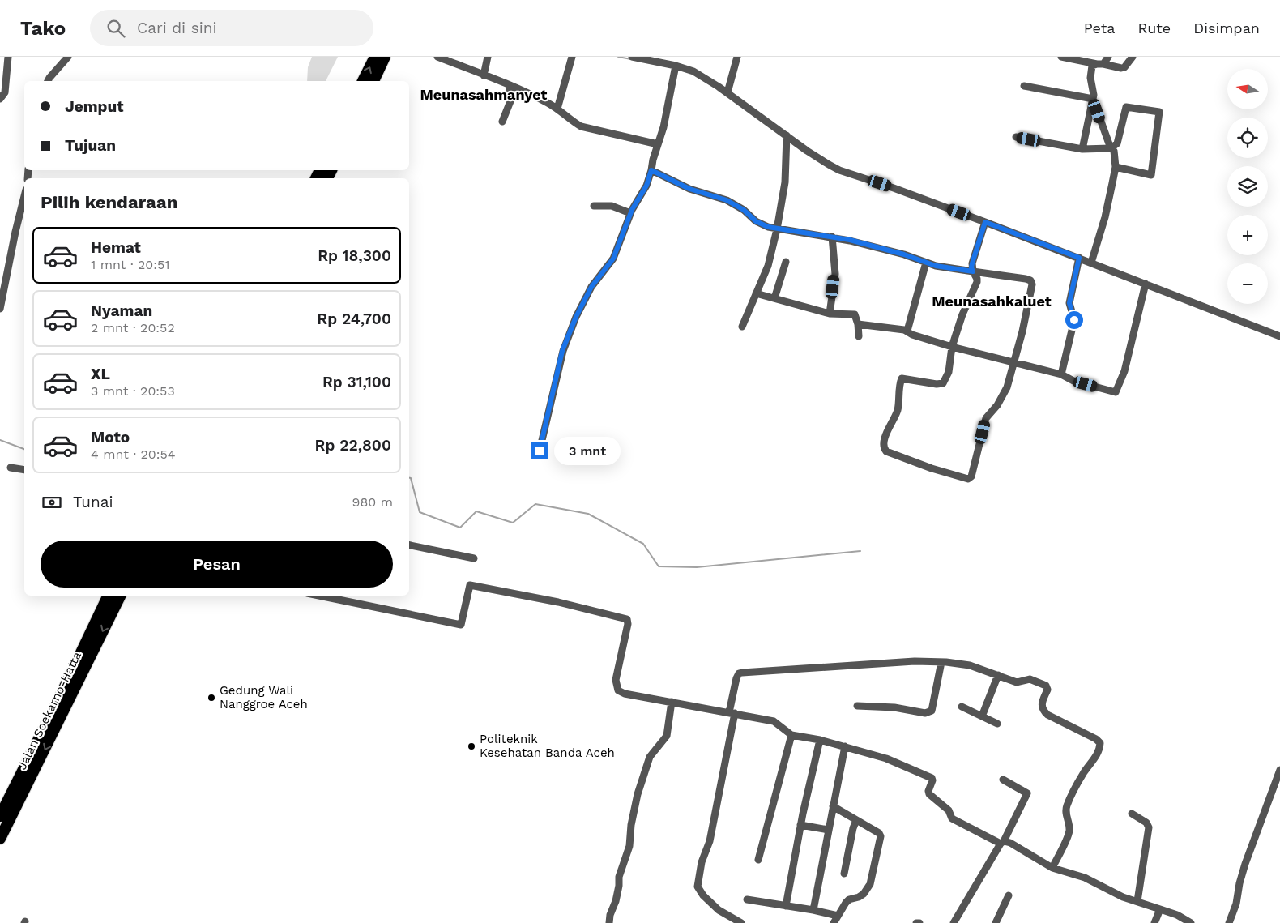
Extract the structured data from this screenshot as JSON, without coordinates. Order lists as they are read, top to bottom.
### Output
{
  "streets": {
    "highway": ["Jalan Soekarno-Hatta"]
  },
  "districts": ["Meunasahmanyet", "Meunasahkaluet"],
  "places": ["Gedung Wali Nanggroe Aceh", "Politeknik Kesehatan Banda Aceh"],
  "north": "left",
  "page": {
    "header": "Tako",
    "search": "Cari di sini",
    "nav": ["Peta", "Rute", "Disimpan"],
    "map_buttons": ["+", "−"],
    "banner": ["Jemput", "Tujuan"],
    "heading": "Pilih kendaraan",
    "list": [
      {
        "name": "Hemat",
        "note": "1 mnt · 20:51",
        "value": "Rp 18,300"
      },
      {
        "name": "Nyaman",
        "note": "2 mnt · 20:52",
        "value": "Rp 24,700"
      },
      {
        "name": "XL",
        "note": "3 mnt · 20:53",
        "value": "Rp 31,100"
      },
      {
        "name": "Moto",
        "note": "4 mnt · 20:54",
        "value": "Rp 22,800"
      }
    ],
    "bubble": "3 mnt",
    "pay": ["Tunai", "980 m"],
    "buttons": "Pesan"
  }
}
